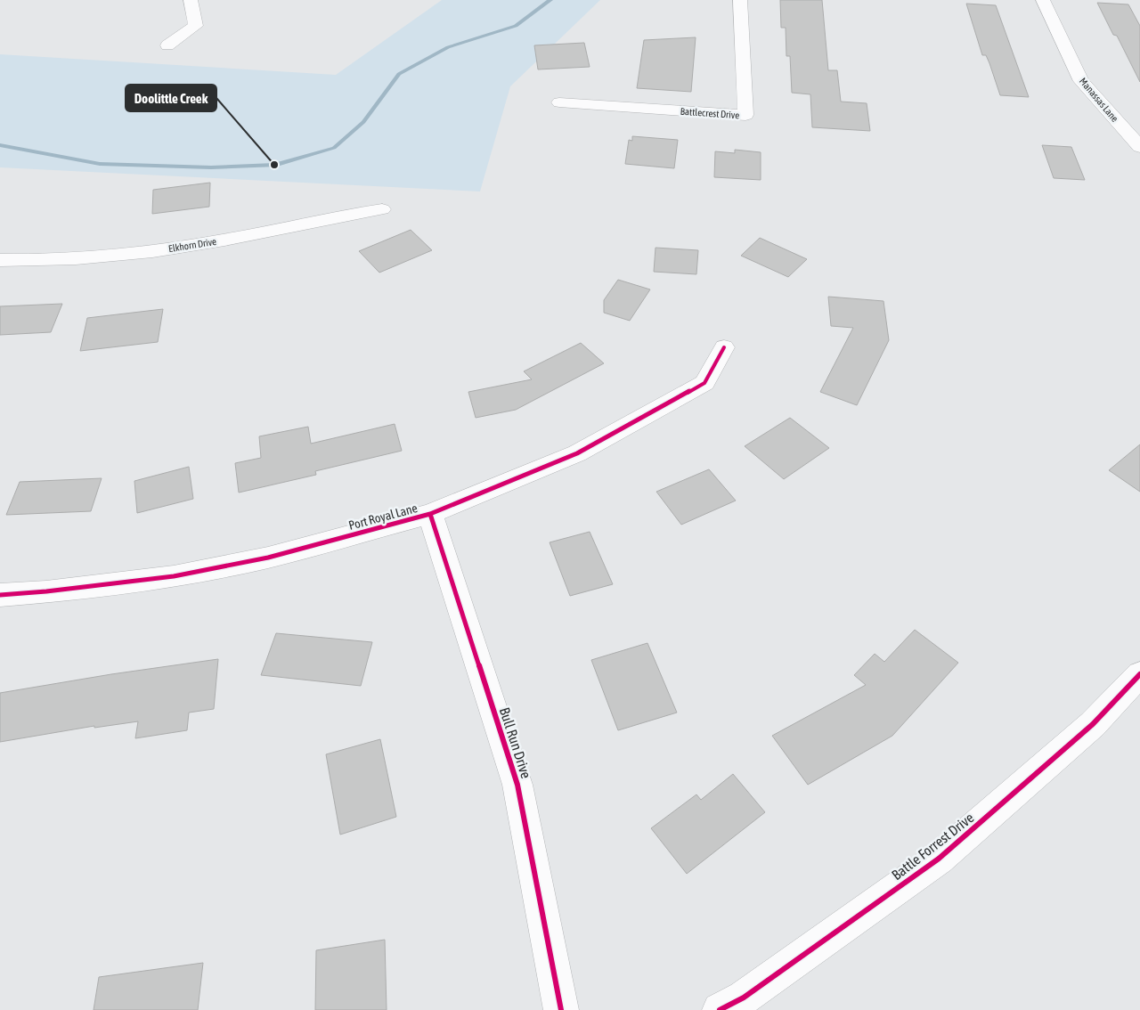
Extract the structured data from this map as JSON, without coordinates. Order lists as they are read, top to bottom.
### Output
{
  "streets": {
    "street": [
      "Manassas Lane",
      "Battlecrest Drive",
      "Elkhorn Drive",
      "Port Royal Lane",
      "Bull Run Drive",
      "Battle Forrest Drive"
    ]
  },
  "crossings": [
    ["Port Royal Lane", "Bull Run Drive"]
  ],
  "places": ["Doolittle Creek"]
}
